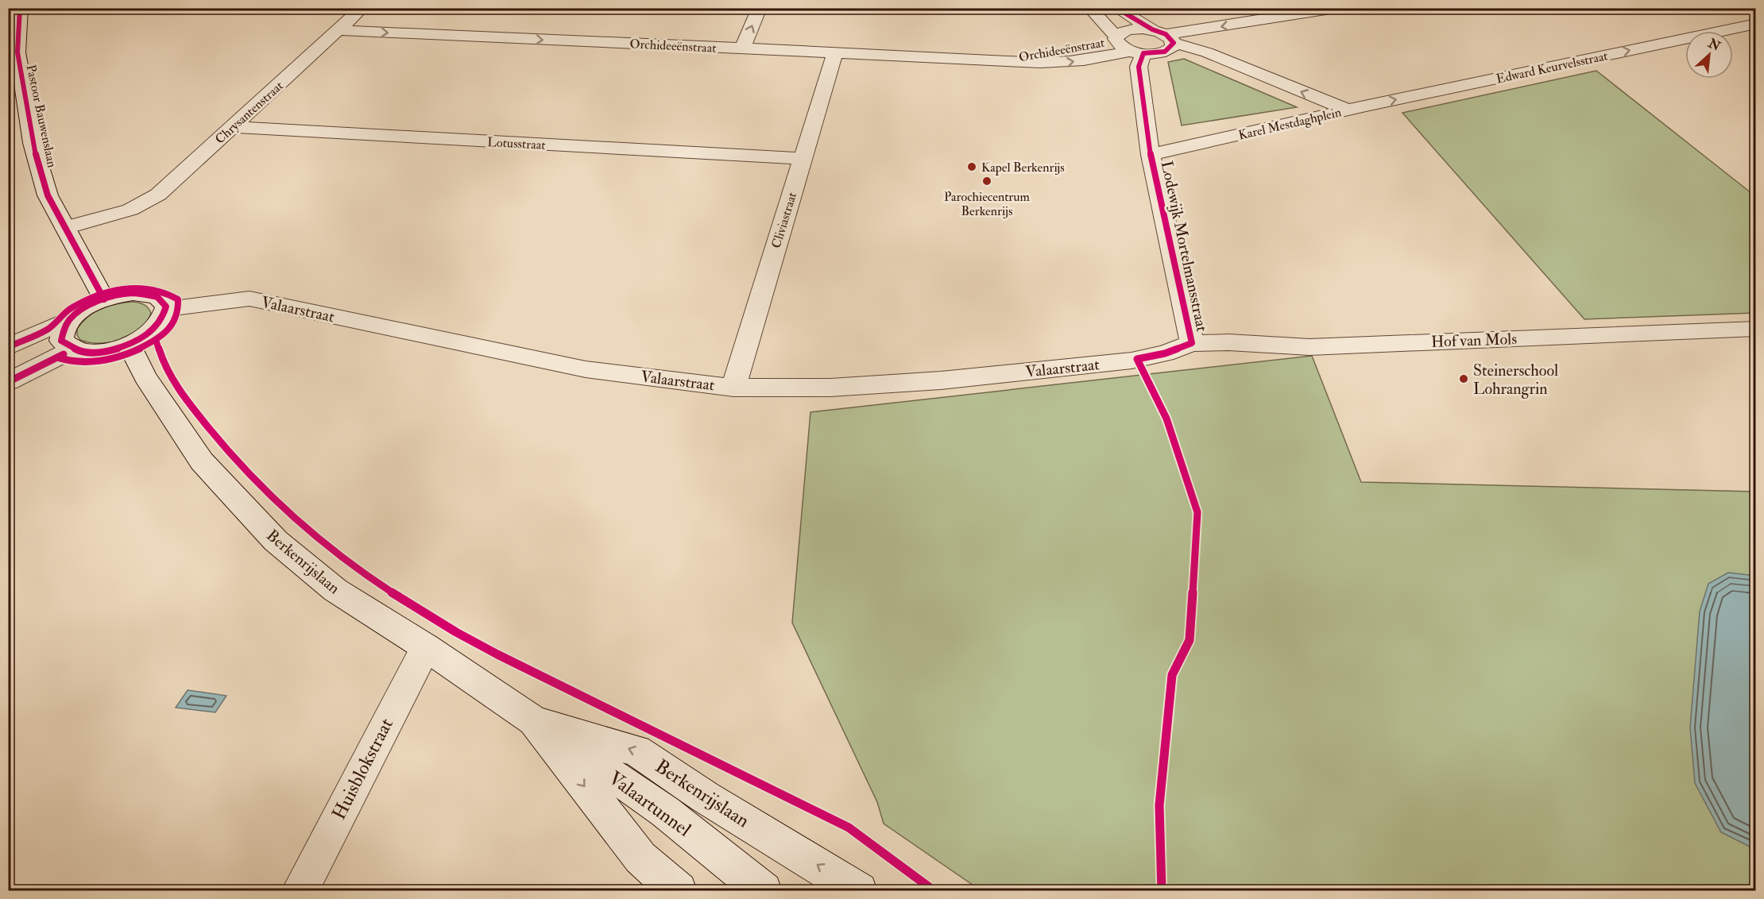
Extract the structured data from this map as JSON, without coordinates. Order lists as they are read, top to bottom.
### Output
{
  "streets": {
    "street": [
      "Orchideeënstraat",
      "Edward Keurvelsstraat",
      "Chrysantenstraat",
      "Pastoor Bauwenslaan",
      "Karel Mestdaghplein",
      "Lotusstraat",
      "Cliviastraat",
      "Lodewijk Mortelmansstraat",
      "Valaarstraat",
      "Hof van Mols",
      "Berkenrijslaan",
      "Huisblokstraat",
      "Valaartunnel"
    ]
  },
  "crossings": [
    ["Orchideeënstraat", "Chrysantenstraat"],
    ["Orchideeënstraat", "Karel Mestdaghplein"],
    ["Orchideeënstraat", "Cliviastraat"],
    ["Edward Keurvelsstraat", "Karel Mestdaghplein"],
    ["Chrysantenstraat", "Pastoor Bauwenslaan"],
    ["Chrysantenstraat", "Lotusstraat"],
    ["Karel Mestdaghplein", "Lodewijk Mortelmansstraat"],
    ["Lotusstraat", "Cliviastraat"],
    ["Cliviastraat", "Valaarstraat"],
    ["Lodewijk Mortelmansstraat", "Valaarstraat"],
    ["Lodewijk Mortelmansstraat", "Hof van Mols"],
    ["Valaarstraat", "Hof van Mols"],
    ["Berkenrijslaan", "Huisblokstraat"],
    ["Berkenrijslaan", "Valaartunnel"]
  ],
  "one_way": ["Orchideeënstraat", "Edward Keurvelsstraat", "Karel Mestdaghplein"],
  "places": ["Kapel Berkenrijs", "Parochiecentrum Berkenrijs", "Steinerschool Lohrangrin"],
  "north": "top right"
}
